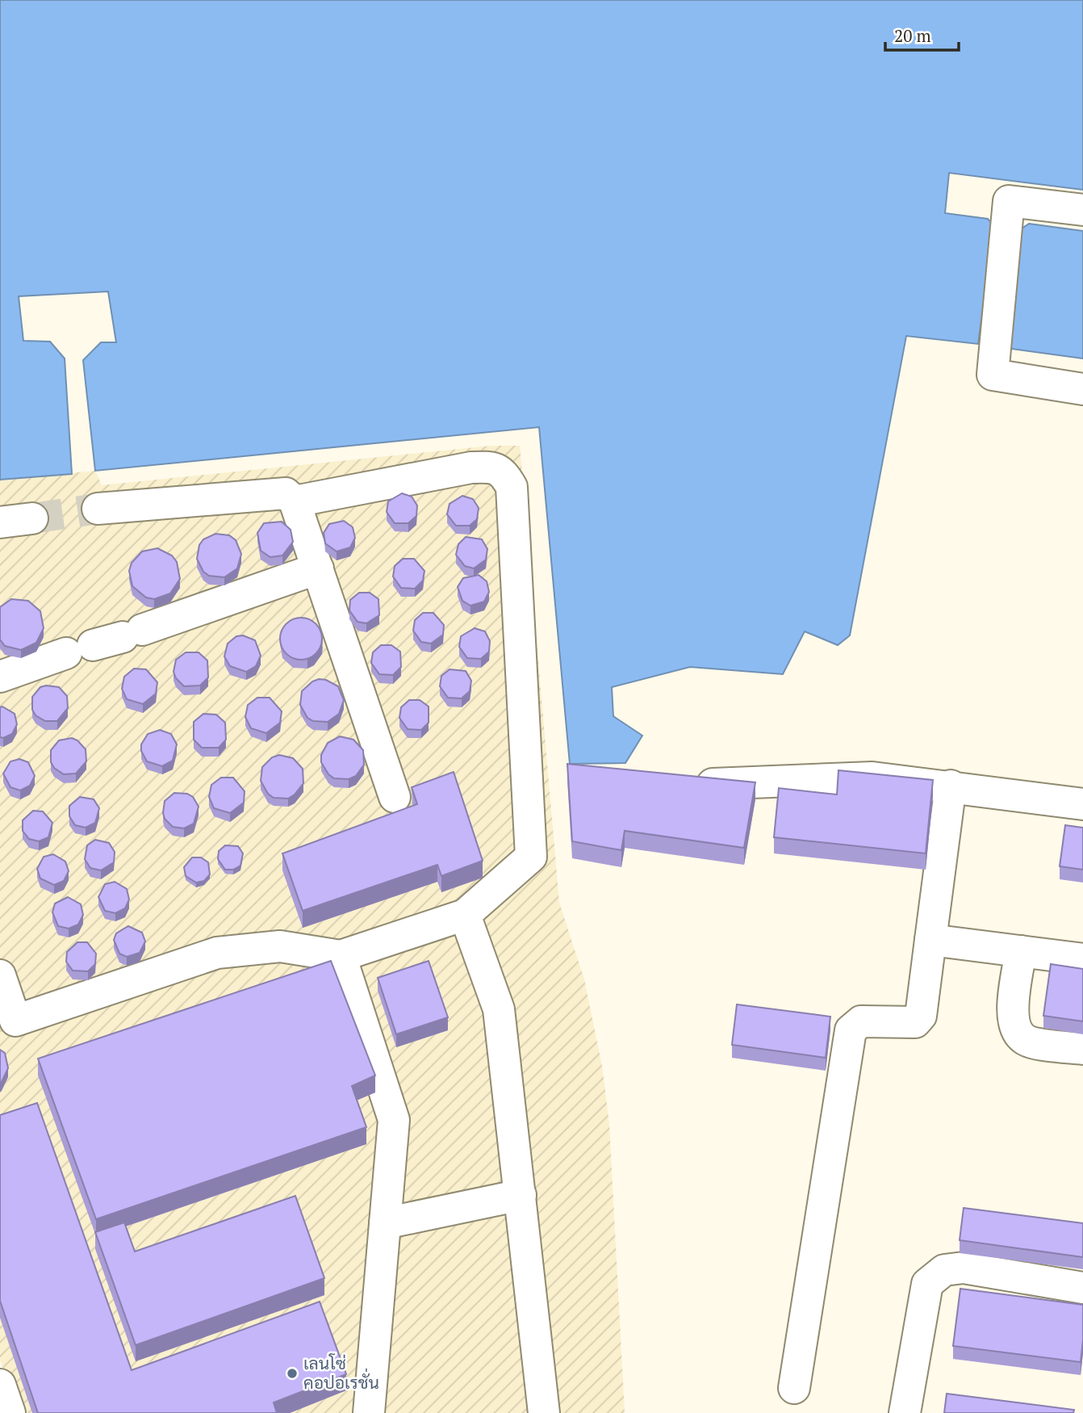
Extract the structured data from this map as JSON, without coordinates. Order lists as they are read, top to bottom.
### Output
{
  "places": ["เลนโซ่ คอปอเรชั่น"],
  "scale_bar": "20 m"
}
